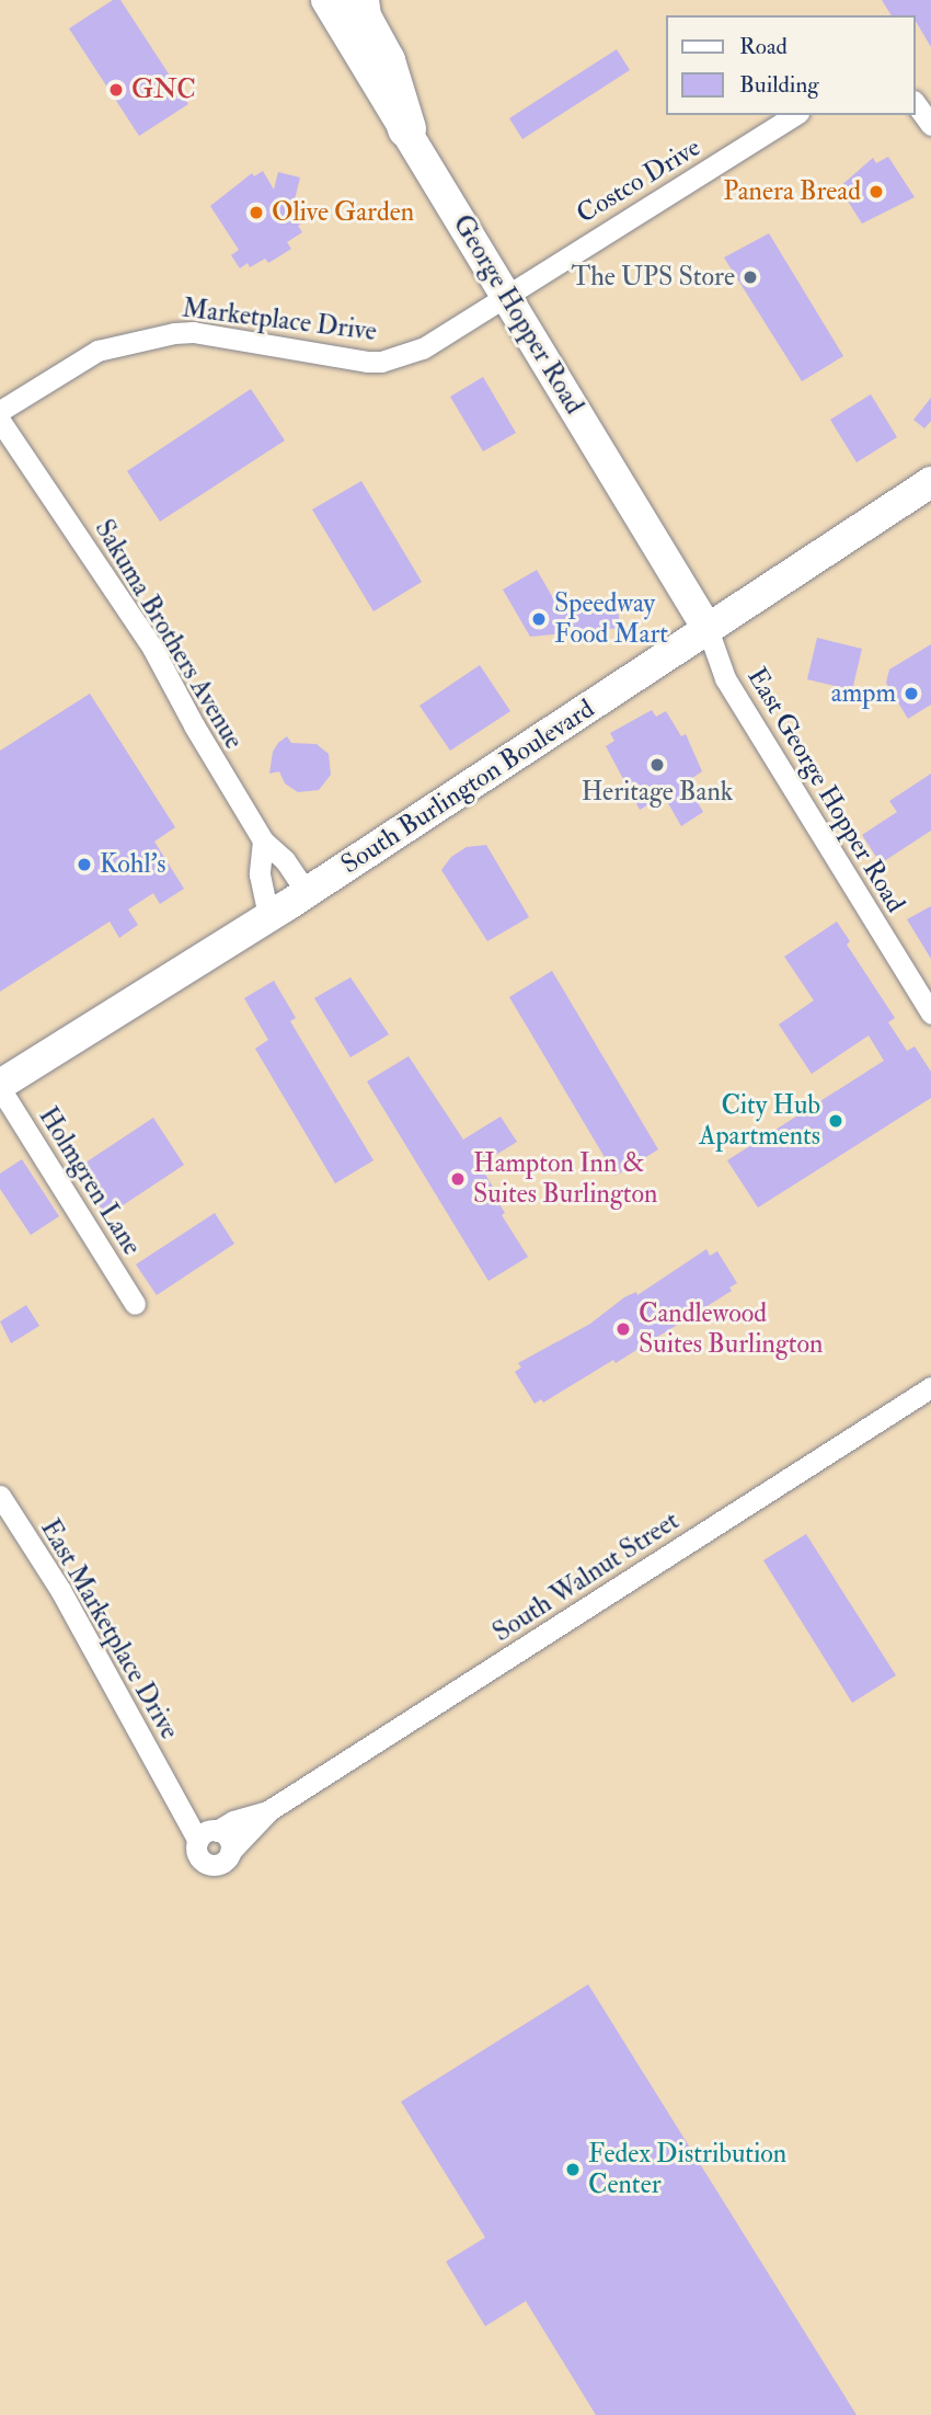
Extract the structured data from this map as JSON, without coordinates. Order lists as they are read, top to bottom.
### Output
{
  "streets": {
    "main road": ["George Hopper Road", "South Burlington Boulevard"],
    "street": [
      "Costco Drive",
      "Marketplace Drive",
      "Sakuma Brothers Avenue",
      "East George Hopper Road",
      "Holmgren Lane",
      "South Walnut Street",
      "East Marketplace Drive"
    ]
  },
  "crossings": [
    ["Costco Drive", "George Hopper Road"],
    ["Costco Drive", "Marketplace Drive"],
    ["George Hopper Road", "Marketplace Drive"],
    ["George Hopper Road", "South Burlington Boulevard"],
    ["George Hopper Road", "East George Hopper Road"],
    ["Sakuma Brothers Avenue", "South Burlington Boulevard"],
    ["South Burlington Boulevard", "East George Hopper Road"],
    ["South Burlington Boulevard", "Holmgren Lane"],
    ["South Walnut Street", "East Marketplace Drive"]
  ],
  "places": [
    "GNC",
    "Panera Bread",
    "Olive Garden",
    "The UPS Store",
    "Speedway Food Mart",
    "ampm",
    "Heritage Bank",
    "Kohl's",
    "City Hub Apartments",
    "Hampton Inn & Suites Burlington",
    "Candlewood Suites Burlington",
    "Fedex Distribution Center"
  ],
  "legend": ["Road", "Building"]
}
